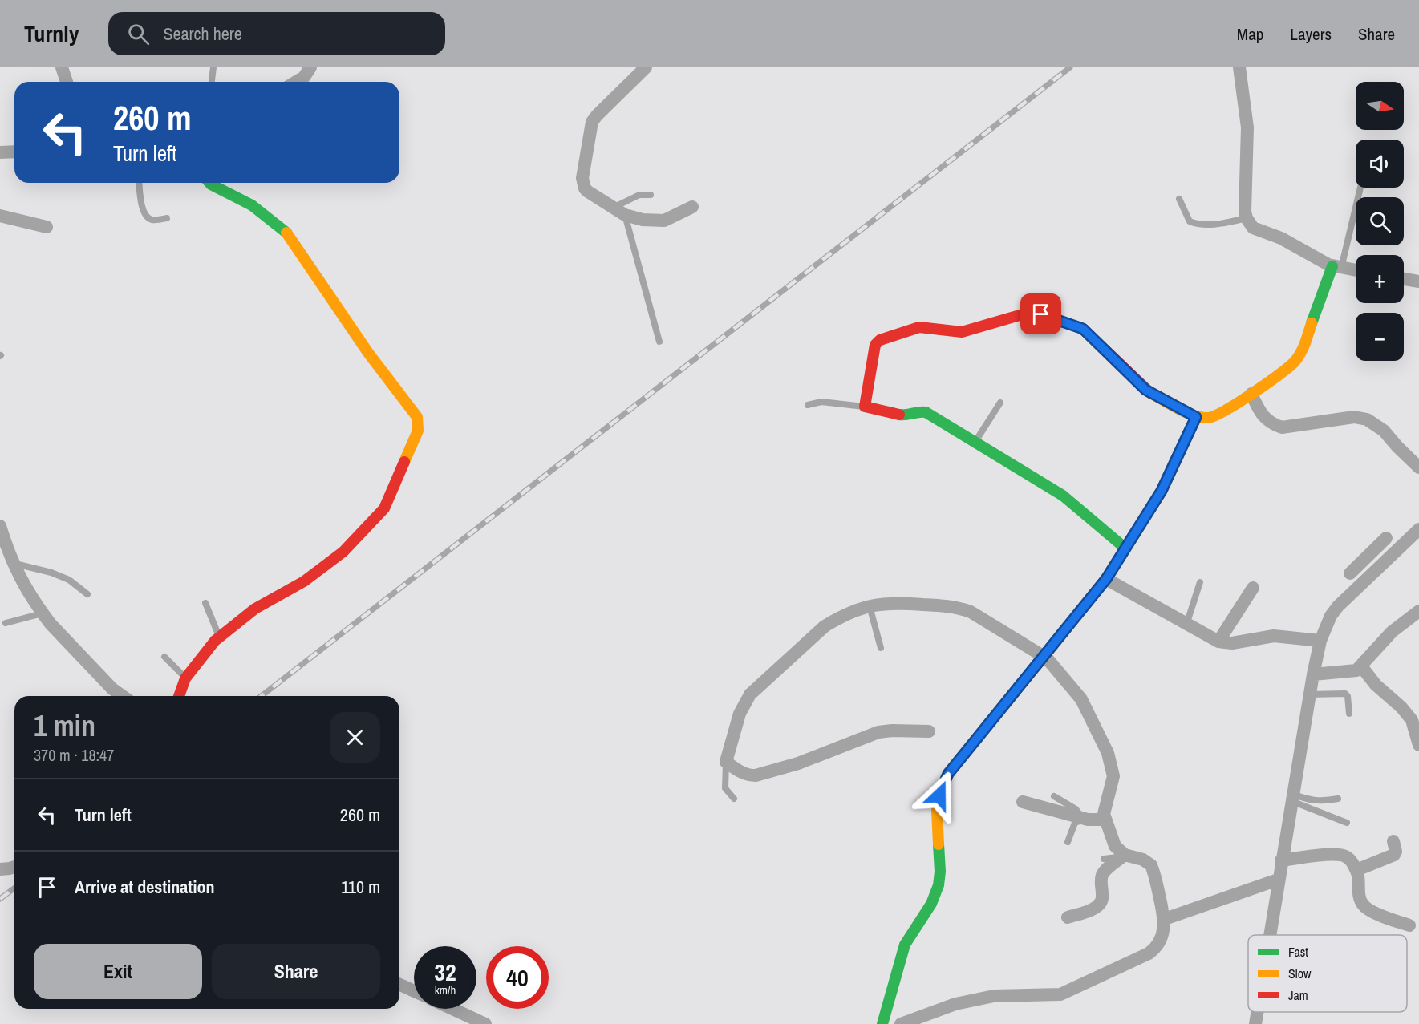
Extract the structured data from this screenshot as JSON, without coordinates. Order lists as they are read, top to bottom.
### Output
{
  "legend": ["Fast", "Slow", "Jam"],
  "north": "right",
  "page": {
    "header": "Turnly",
    "search": "Search here",
    "nav": ["Map", "Layers", "Share"],
    "map_buttons": ["+", "−"],
    "turn": ["260 m", "Turn left"],
    "heading": ["1 min", "370 m · 18:47"],
    "list": [
      {
        "name": "Turn left",
        "value": "260 m"
      },
      {
        "name": "Arrive at destination",
        "value": "110 m"
      }
    ],
    "buttons": ["Exit", "Share"],
    "speed": "32 km/h",
    "limit": "40"
  }
}
